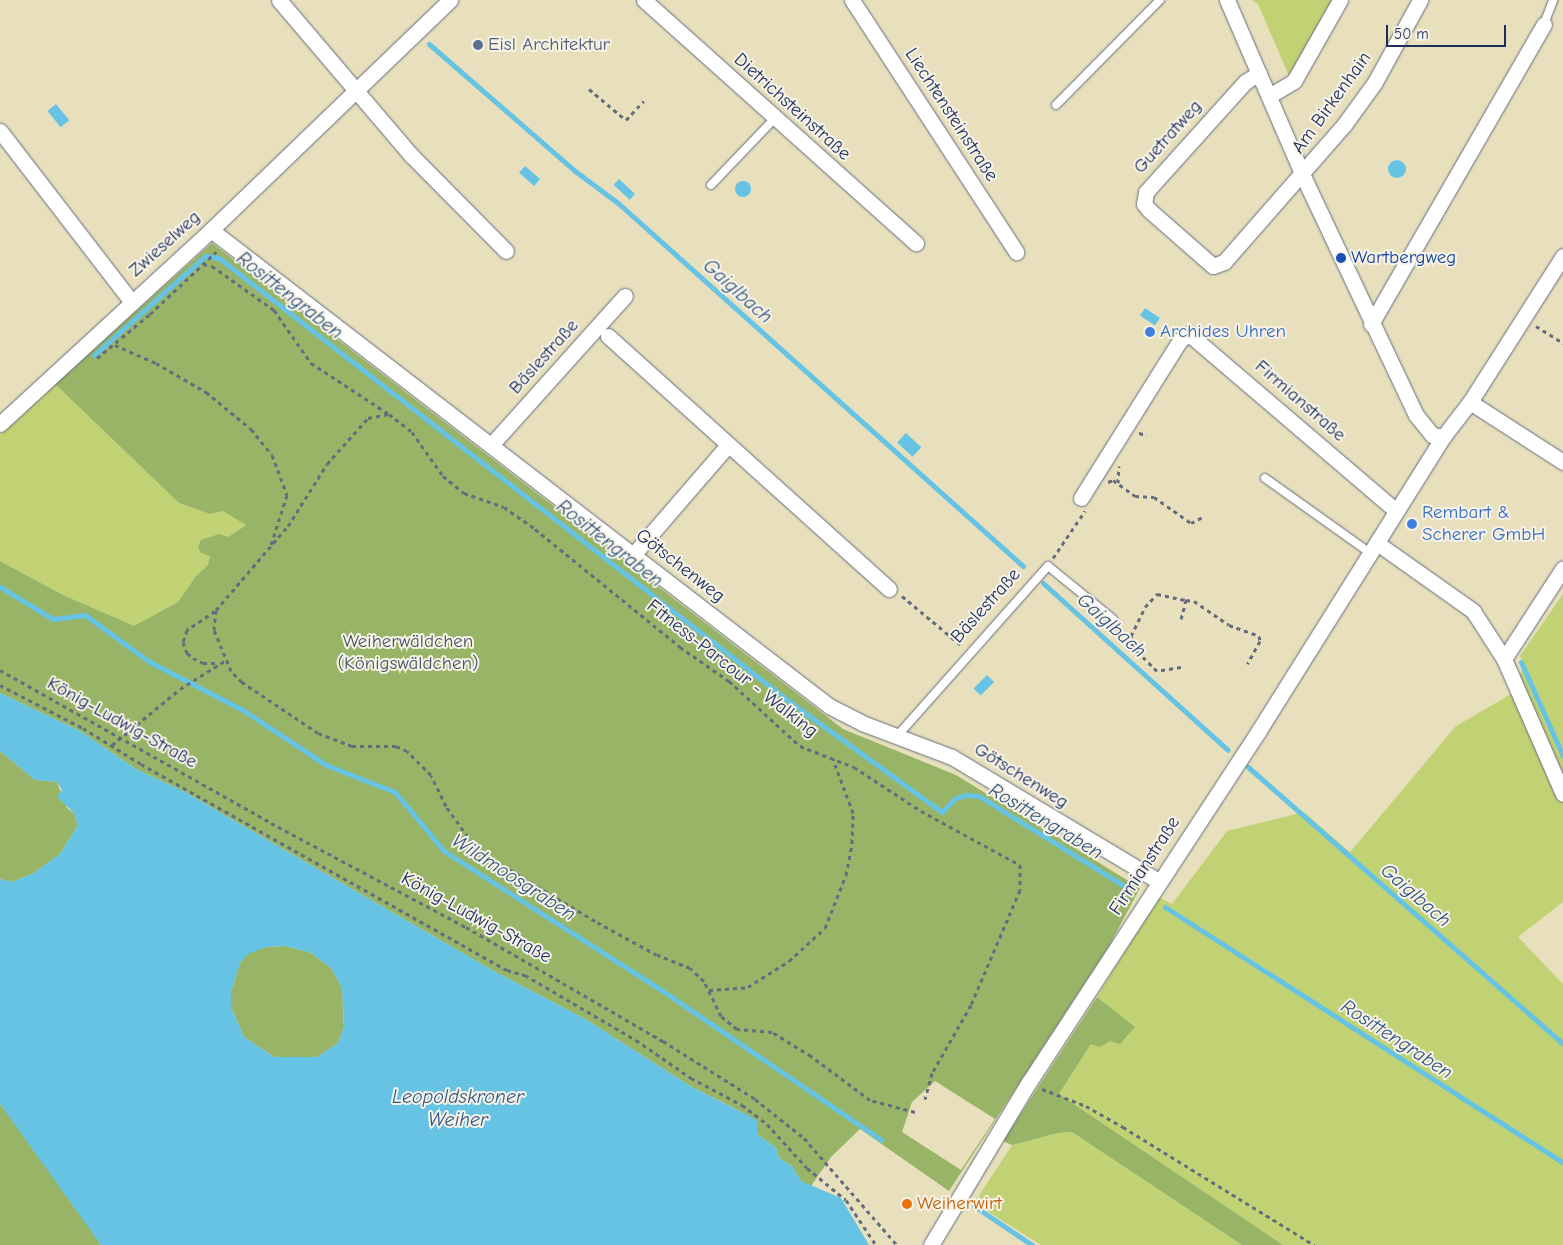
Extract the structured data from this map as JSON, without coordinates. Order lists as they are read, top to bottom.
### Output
{
  "streets": {
    "street": [
      "Am Birkenhain",
      "Dietrichsteinstraße",
      "Liechtensteinstraße",
      "Guetratweg",
      "Zwieselweg",
      "Bäslestraße",
      "Firmianstraße",
      "Götschenweg"
    ],
    "path": ["Fitness-Parcour - Walking", "König-Ludwig-Straße"]
  },
  "crossings": [
    ["Am Birkenhain", "Guetratweg"],
    ["Zwieselweg", "Götschenweg"],
    ["Bäslestraße", "Götschenweg"],
    ["Firmianstraße", "Götschenweg"]
  ],
  "water": [
    "Gaiglbach",
    "Rosittengraben",
    "Wildmoosgraben",
    "Leopoldskroner Weiher"
  ],
  "parks": ["Weiherwäldchen (Königswäldchen)"],
  "places": [
    "Eisl Architektur",
    "Wartbergweg",
    "Archides Uhren",
    "Rembart & Scherer GmbH",
    "Weiherwirt"
  ],
  "scale_bar": "50 m"
}
